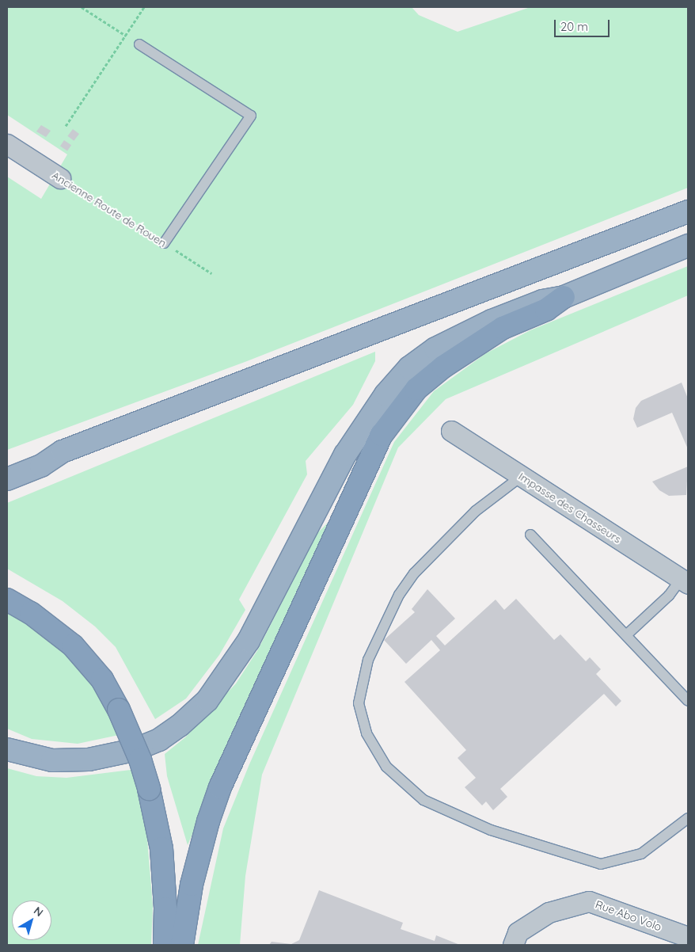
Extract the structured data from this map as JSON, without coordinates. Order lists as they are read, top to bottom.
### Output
{
  "streets": {
    "street": ["Ancienne Route de Rouen", "Impasse des Chasseurs", "Rue Abo Volo"]
  },
  "scale_bar": "20 m",
  "north": "top right"
}
